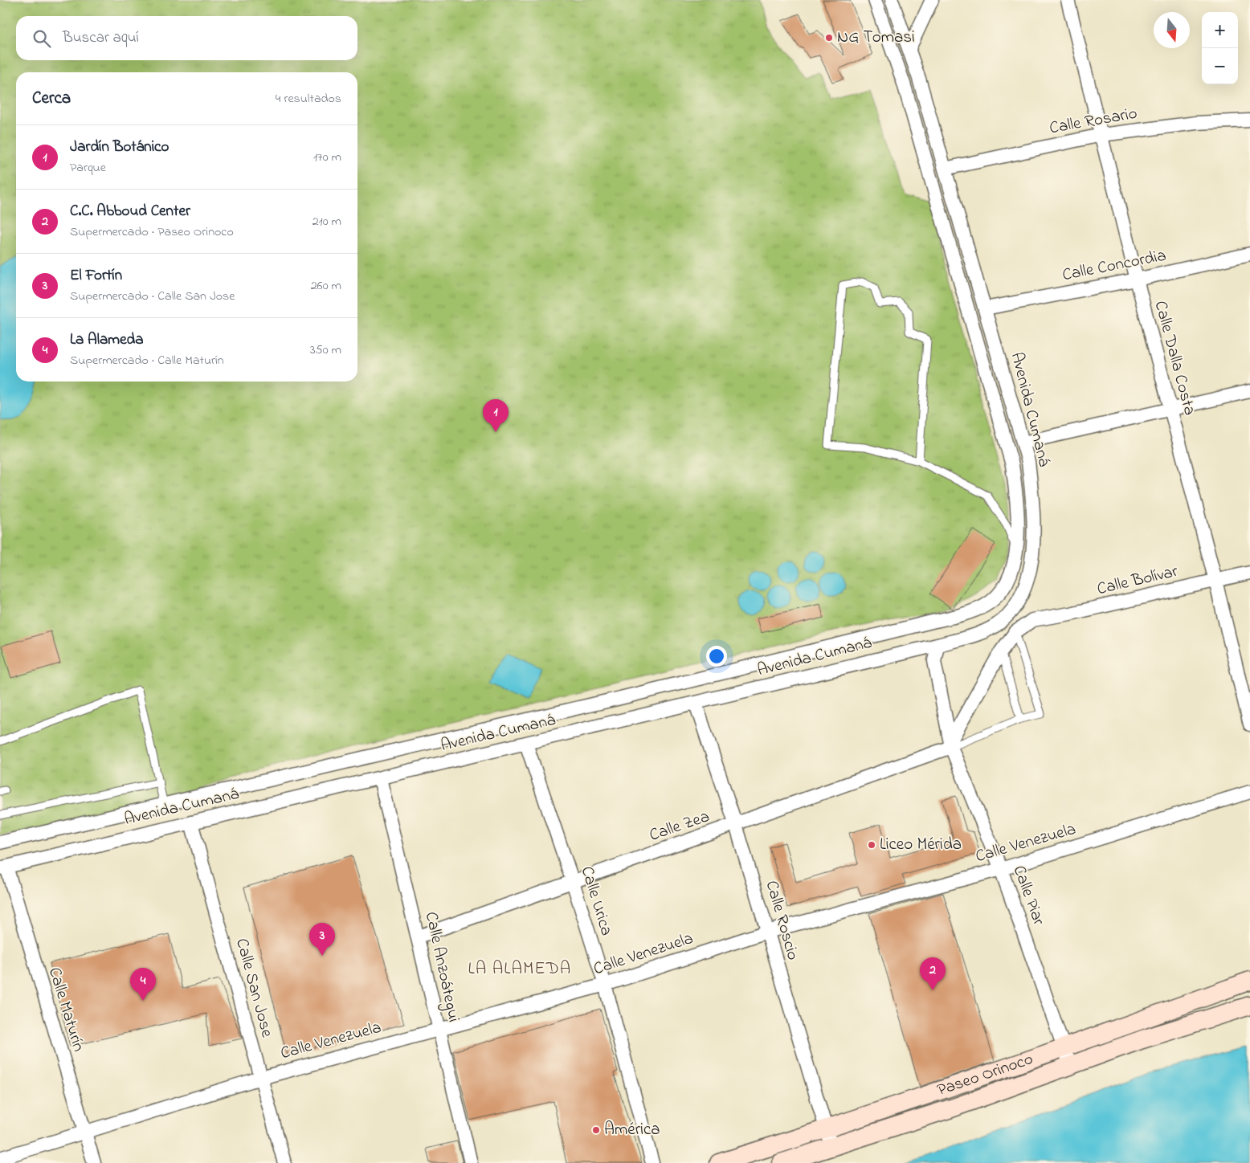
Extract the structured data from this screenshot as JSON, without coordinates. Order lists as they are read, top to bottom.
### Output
{
  "streets": {
    "street": [
      "Calle Rosario",
      "Calle Concordia",
      "Calle Dalla Costa",
      "Avenida Cumaná",
      "Calle Bolívar",
      "Calle Zea",
      "Calle Venezuela",
      "Calle Piar",
      "Calle Urica",
      "Calle Roscio",
      "Calle Anzoátegui",
      "Calle San Jose",
      "Calle Maturín",
      "Paseo Orinoco"
    ]
  },
  "crossings": [
    ["Calle Rosario", "Calle Dalla Costa"],
    ["Calle Rosario", "Avenida Cumaná"],
    ["Calle Concordia", "Calle Dalla Costa"],
    ["Calle Concordia", "Avenida Cumaná"],
    ["Calle Dalla Costa", "Calle Bolívar"],
    ["Avenida Cumaná", "Calle Piar"],
    ["Avenida Cumaná", "Calle Urica"],
    ["Avenida Cumaná", "Calle Roscio"],
    ["Avenida Cumaná", "Calle Anzoátegui"],
    ["Avenida Cumaná", "Calle San Jose"],
    ["Avenida Cumaná", "Calle Maturín"],
    ["Calle Zea", "Calle Piar"],
    ["Calle Zea", "Calle Urica"],
    ["Calle Zea", "Calle Roscio"],
    ["Calle Zea", "Calle Anzoátegui"],
    ["Calle Venezuela", "Calle Piar"],
    ["Calle Venezuela", "Calle Urica"],
    ["Calle Venezuela", "Calle Roscio"],
    ["Calle Venezuela", "Calle Anzoátegui"],
    ["Calle Venezuela", "Calle San Jose"],
    ["Calle Venezuela", "Calle Maturín"],
    ["Calle Piar", "Paseo Orinoco"],
    ["Calle Roscio", "Paseo Orinoco"]
  ],
  "districts": ["LA ALAMEDA"],
  "places": ["NG Tomasi", "Liceo Mérida", "América"],
  "north": "bottom",
  "page": {
    "map_buttons": ["+", "−"],
    "search": "Buscar aquí",
    "heading": ["Cerca", "4 resultados"],
    "list": [
      {
        "mark": "1",
        "name": "Jardín Botánico",
        "note": "Parque",
        "value": "170 m"
      },
      {
        "mark": "2",
        "name": "C.C. Abboud Center",
        "note": "Supermercado · Paseo Orinoco",
        "value": "210 m"
      },
      {
        "mark": "3",
        "name": "El Fortín",
        "note": "Supermercado · Calle San Jose",
        "value": "260 m"
      },
      {
        "mark": "4",
        "name": "La Alameda",
        "note": "Supermercado · Calle Maturín",
        "value": "350 m"
      }
    ],
    "pins": [
      "1",
      "3",
      "2",
      "4"
    ]
  }
}
